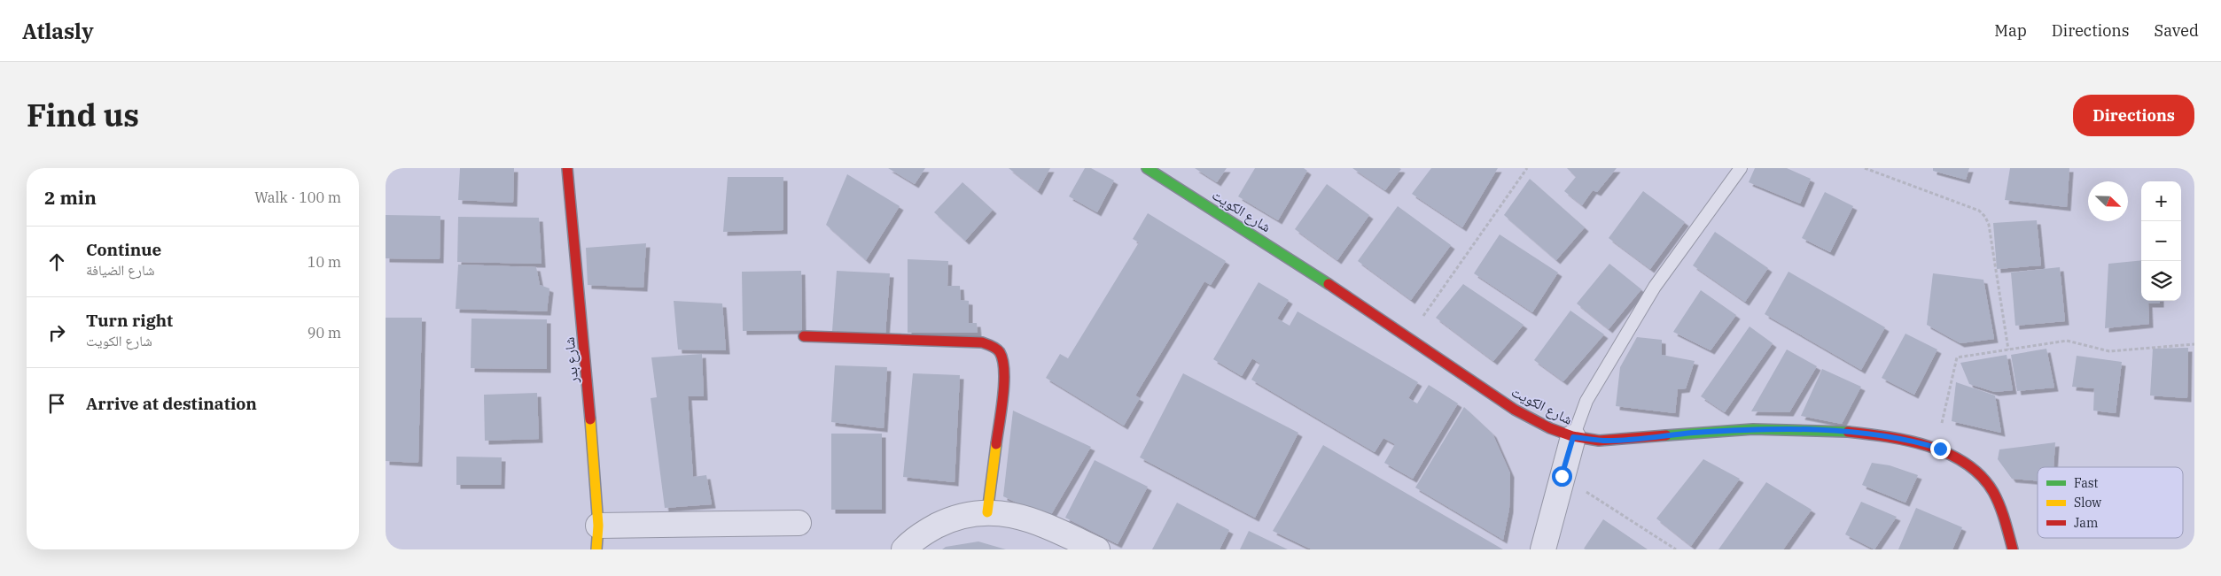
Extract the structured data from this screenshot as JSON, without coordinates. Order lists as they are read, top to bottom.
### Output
{
  "streets": {
    "street": ["شارع الكويت", "شارع بدر"]
  },
  "legend": ["Fast", "Slow", "Jam"],
  "north": "bottom right",
  "page": {
    "header": "Atlasly",
    "nav": ["Map", "Directions", "Saved"],
    "title": "Find us",
    "buttons": "Directions",
    "heading": ["2 min", "Walk · 100 m"],
    "map_buttons": ["+", "−"],
    "list": [
      ["Continue", "شارع الضيافة", "10 m"],
      ["Turn right", "شارع الكويت", "90 m"],
      "Arrive at destination"
    ]
  }
}
